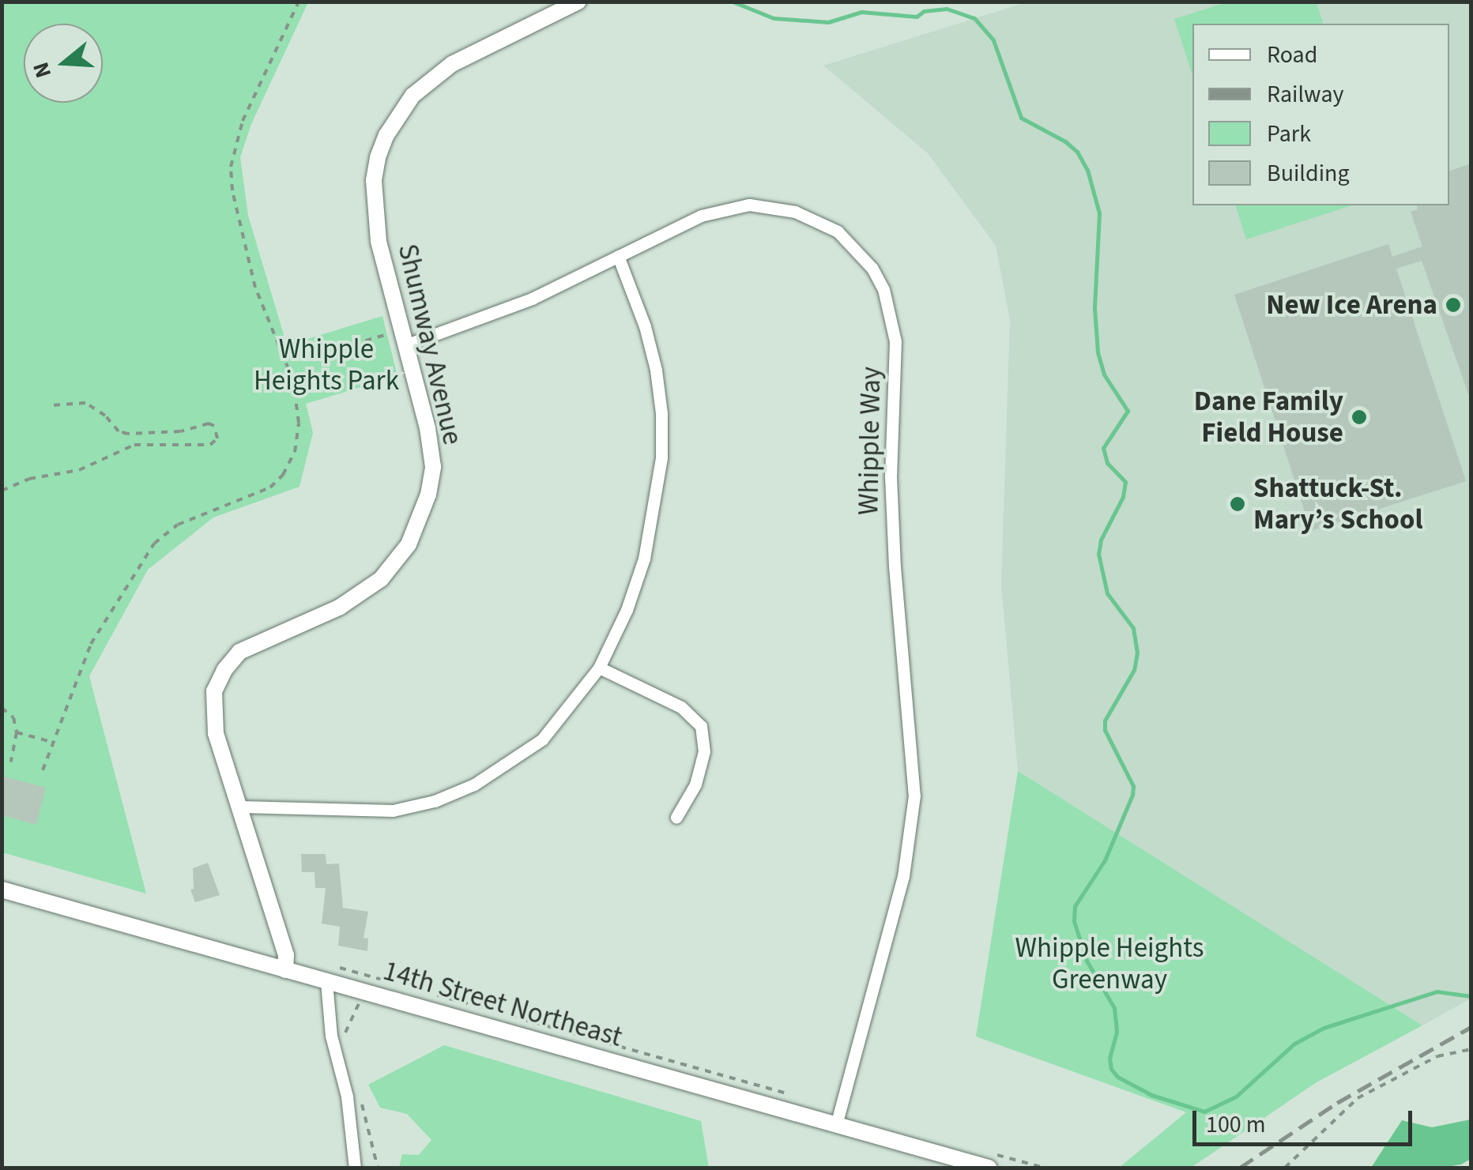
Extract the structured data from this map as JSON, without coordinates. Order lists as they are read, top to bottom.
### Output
{
  "streets": {
    "street": ["Shumway Avenue", "Whipple Way", "14th Street Northeast"]
  },
  "crossings": [
    ["Shumway Avenue", "Whipple Way"],
    ["Shumway Avenue", "14th Street Northeast"],
    ["Whipple Way", "14th Street Northeast"]
  ],
  "parks": ["Whipple Heights Park", "Whipple Heights Greenway"],
  "places": ["New Ice Arena", "Dane Family Field House", "Shattuck-St. Mary’s School"],
  "legend": [
    "Road",
    "Railway",
    "Park",
    "Building"
  ],
  "scale_bar": "100 m",
  "north": "left"
}
